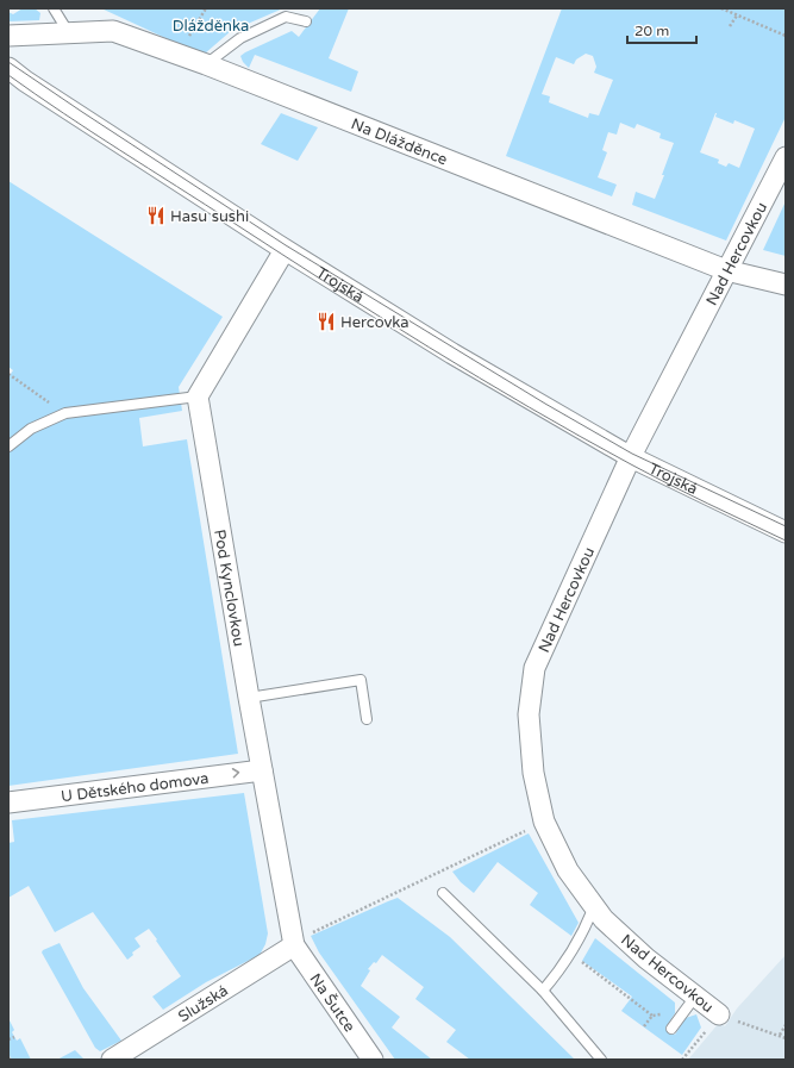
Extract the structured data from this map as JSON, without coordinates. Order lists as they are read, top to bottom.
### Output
{
  "streets": {
    "street": [
      "Na Dlážděnce",
      "Nad Hercovkou",
      "Trojská",
      "Pod Kynclovkou",
      "U Dětského domova",
      "Služská",
      "Na Šutce"
    ]
  },
  "crossings": [
    ["Na Dlážděnce", "Nad Hercovkou"],
    ["Nad Hercovkou", "Trojská"],
    ["Pod Kynclovkou", "U Dětského domova"],
    ["Pod Kynclovkou", "Služská"],
    ["Pod Kynclovkou", "Na Šutce"],
    ["Služská", "Na Šutce"]
  ],
  "one_way": ["U Dětského domova"],
  "parks": ["Dlážděnka"],
  "places": {
    "restaurant": ["Hasu sushi", "Hercovka"]
  },
  "scale_bar": "20 m"
}
